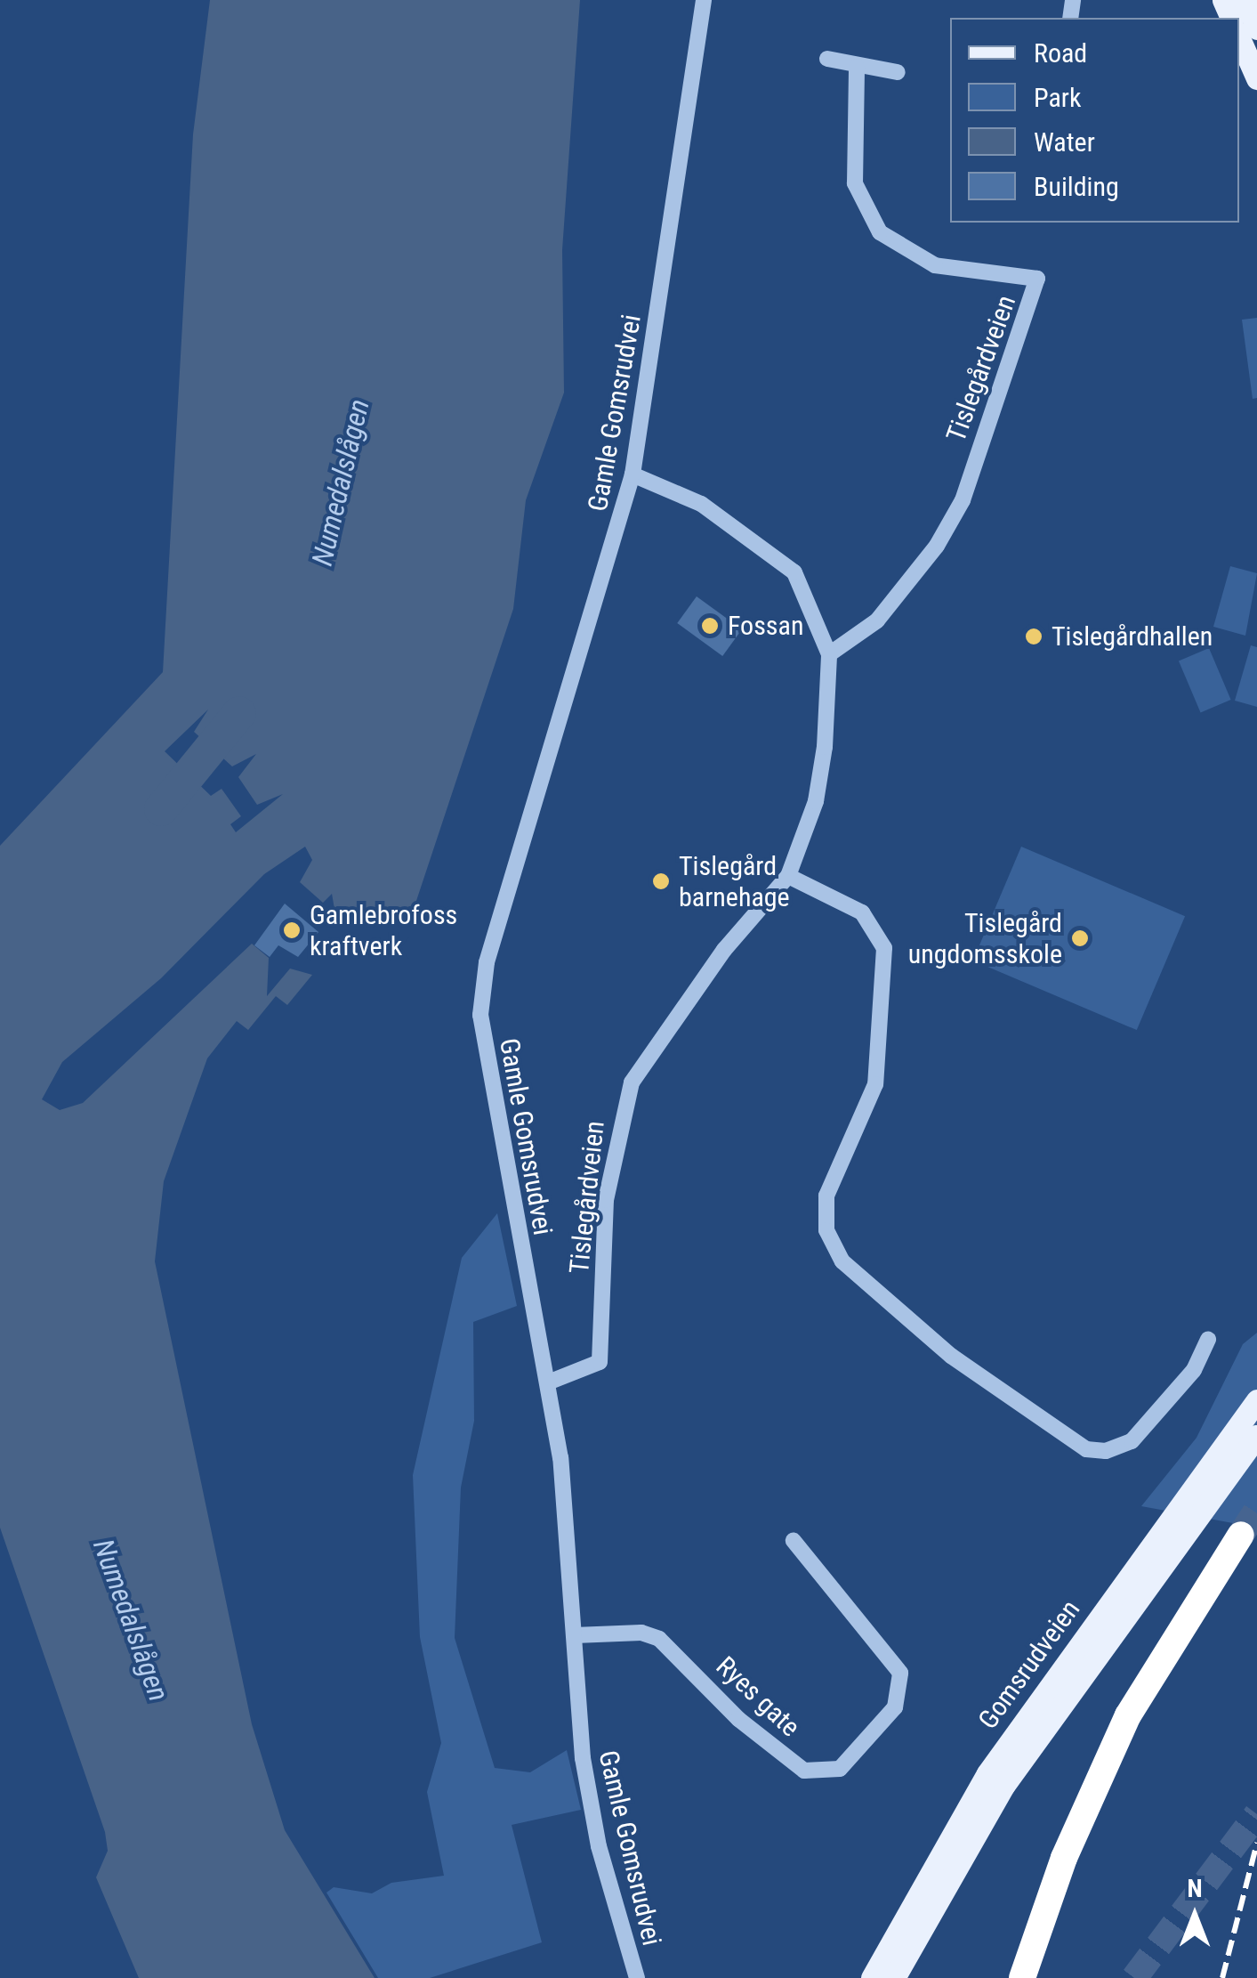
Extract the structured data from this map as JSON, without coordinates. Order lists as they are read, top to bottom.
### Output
{
  "streets": {
    "main road": ["Gomsrudveien"],
    "street": ["Tislegårdveien", "Gamle Gomsrudvei", "Ryes gate"]
  },
  "crossings": [
    ["Tislegårdveien", "Gamle Gomsrudvei"],
    ["Gamle Gomsrudvei", "Ryes gate"]
  ],
  "water": ["Numedalslågen"],
  "places": [
    "Fossan",
    "Tislegårdhallen",
    "Tislegård barnehage",
    "Gamlebrofoss kraftverk",
    "Tislegård ungdomsskole"
  ],
  "legend": [
    "Road",
    "Park",
    "Water",
    "Building"
  ],
  "north": "top"
}
